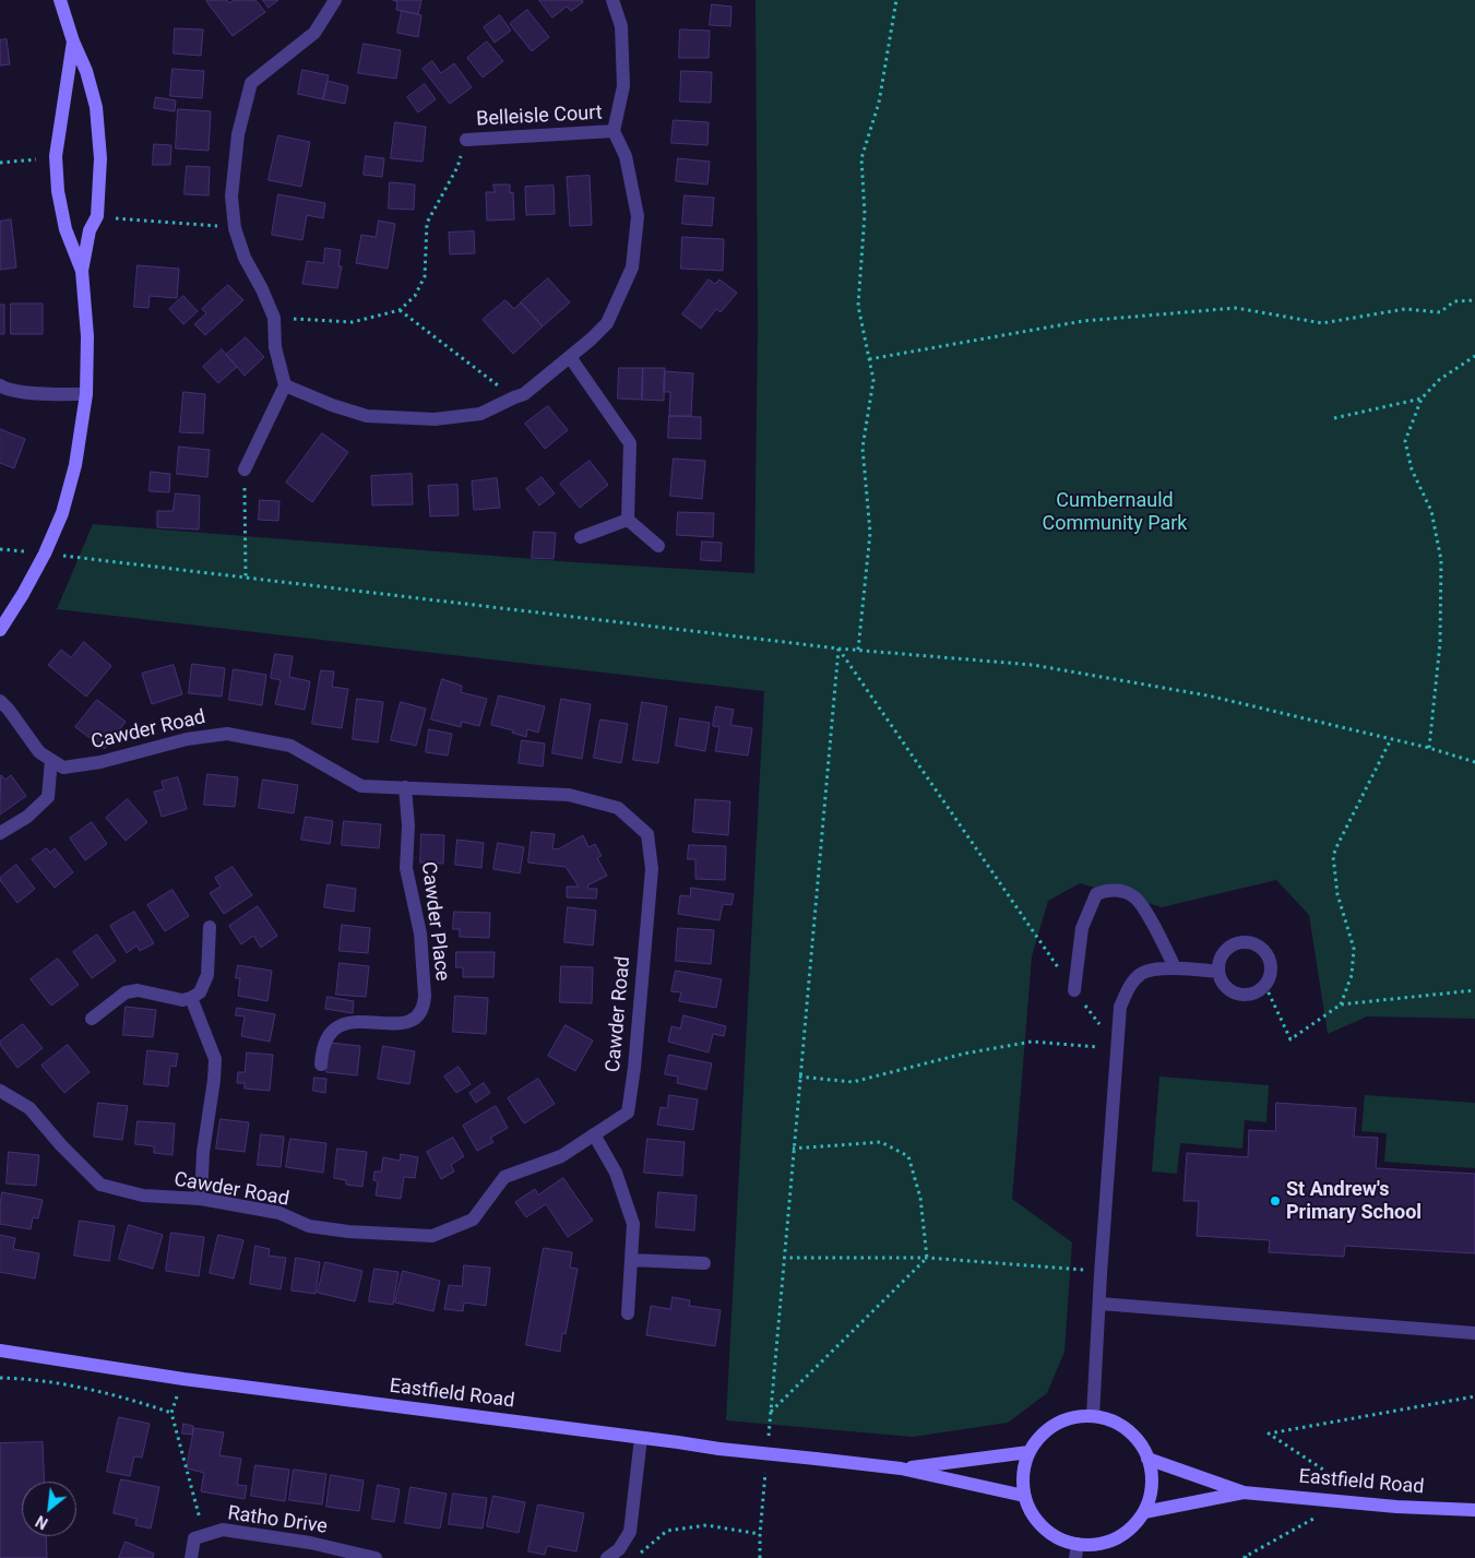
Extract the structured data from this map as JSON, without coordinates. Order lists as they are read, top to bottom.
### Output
{
  "streets": {
    "street": [
      "Belleisle Court",
      "Cawder Road",
      "Cawder Place",
      "Eastfield Road",
      "Ratho Drive"
    ]
  },
  "crossings": [
    ["Cawder Road", "Cawder Place"]
  ],
  "parks": ["Cumbernauld Community Park"],
  "places": ["St Andrew's Primary School"],
  "north": "bottom left"
}
